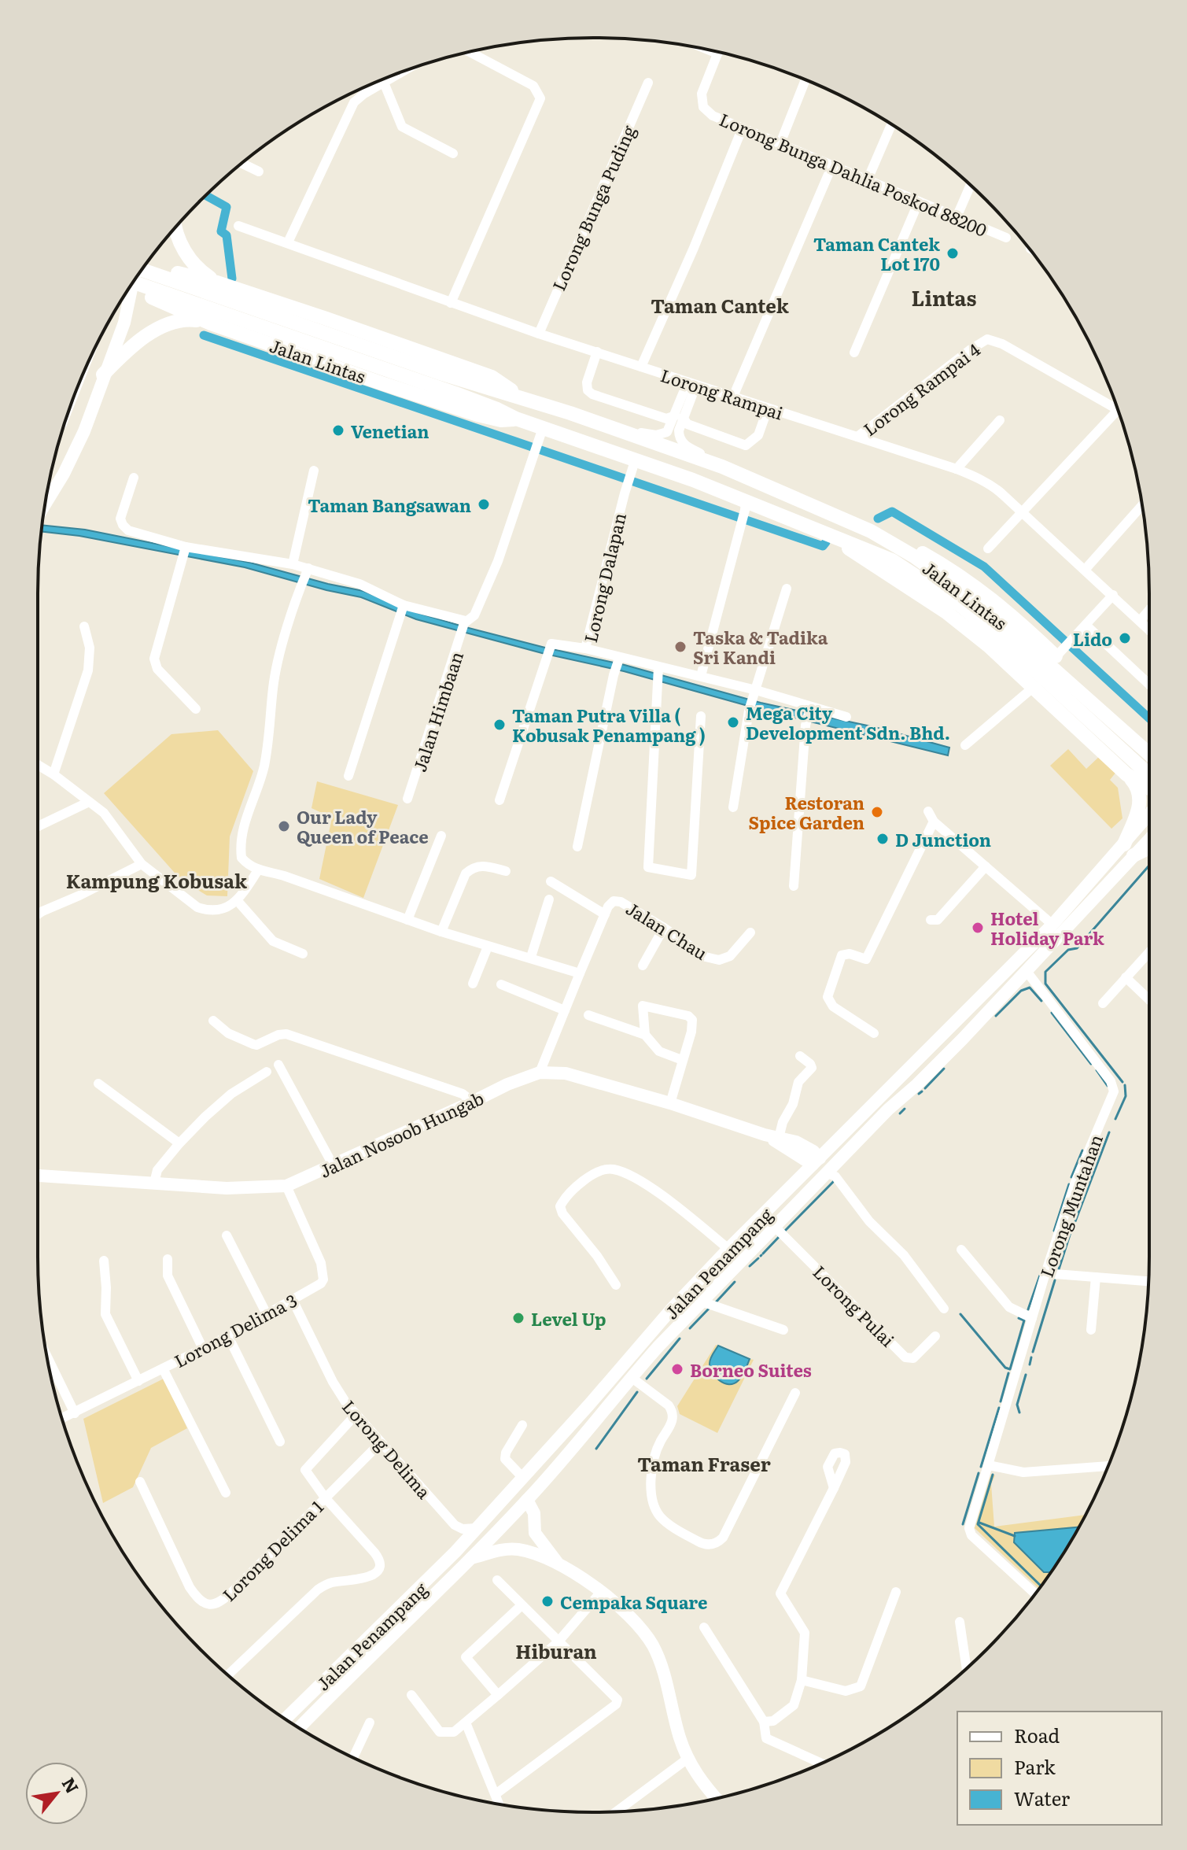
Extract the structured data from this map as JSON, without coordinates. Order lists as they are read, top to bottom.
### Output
{
  "streets": {
    "highway": ["Jalan Lintas"],
    "main road": ["Jalan Nosoob Hungab", "Jalan Penampang"],
    "street": [
      "Lorong Bunga Dahlia Poskod 88200",
      "Lorong Bunga Puding",
      "Lorong Rampai 4",
      "Lorong Rampai",
      "Lorong Dalapan",
      "Jalan Himbaan",
      "Jalan Chau",
      "Lorong Muntahan",
      "Lorong Pulai",
      "Lorong Delima 3",
      "Lorong Delima",
      "Lorong Delima 1"
    ]
  },
  "crossings": [
    ["Lorong Bunga Puding", "Lorong Rampai"],
    ["Jalan Lintas", "Lorong Dalapan"],
    ["Lorong Rampai 4", "Lorong Rampai"],
    ["Jalan Chau", "Jalan Nosoob Hungab"],
    ["Jalan Nosoob Hungab", "Jalan Penampang"],
    ["Jalan Nosoob Hungab", "Lorong Delima 3"],
    ["Lorong Muntahan", "Jalan Penampang"],
    ["Jalan Penampang", "Lorong Pulai"],
    ["Lorong Delima 3", "Lorong Delima"],
    ["Lorong Delima", "Lorong Delima 1"]
  ],
  "districts": [
    "Lintas",
    "Taman Cantek",
    "Kampung Kobusak",
    "Taman Fraser",
    "Hiburan"
  ],
  "places": [
    "Taman Cantek Lot 170",
    "Venetian",
    "Taman Bangsawan",
    "Lido",
    "Taska & Tadika Sri Kandi",
    "Mega City Development Sdn. Bhd.",
    "Taman Putra Villa ( Kobusak Penampang )",
    "Restoran Spice Garden",
    "Our Lady Queen of Peace",
    "D Junction",
    "Hotel Holiday Park",
    "Level Up",
    "Borneo Suites",
    "Cempaka Square"
  ],
  "legend": ["Road", "Park", "Water"],
  "north": "top right"
}
